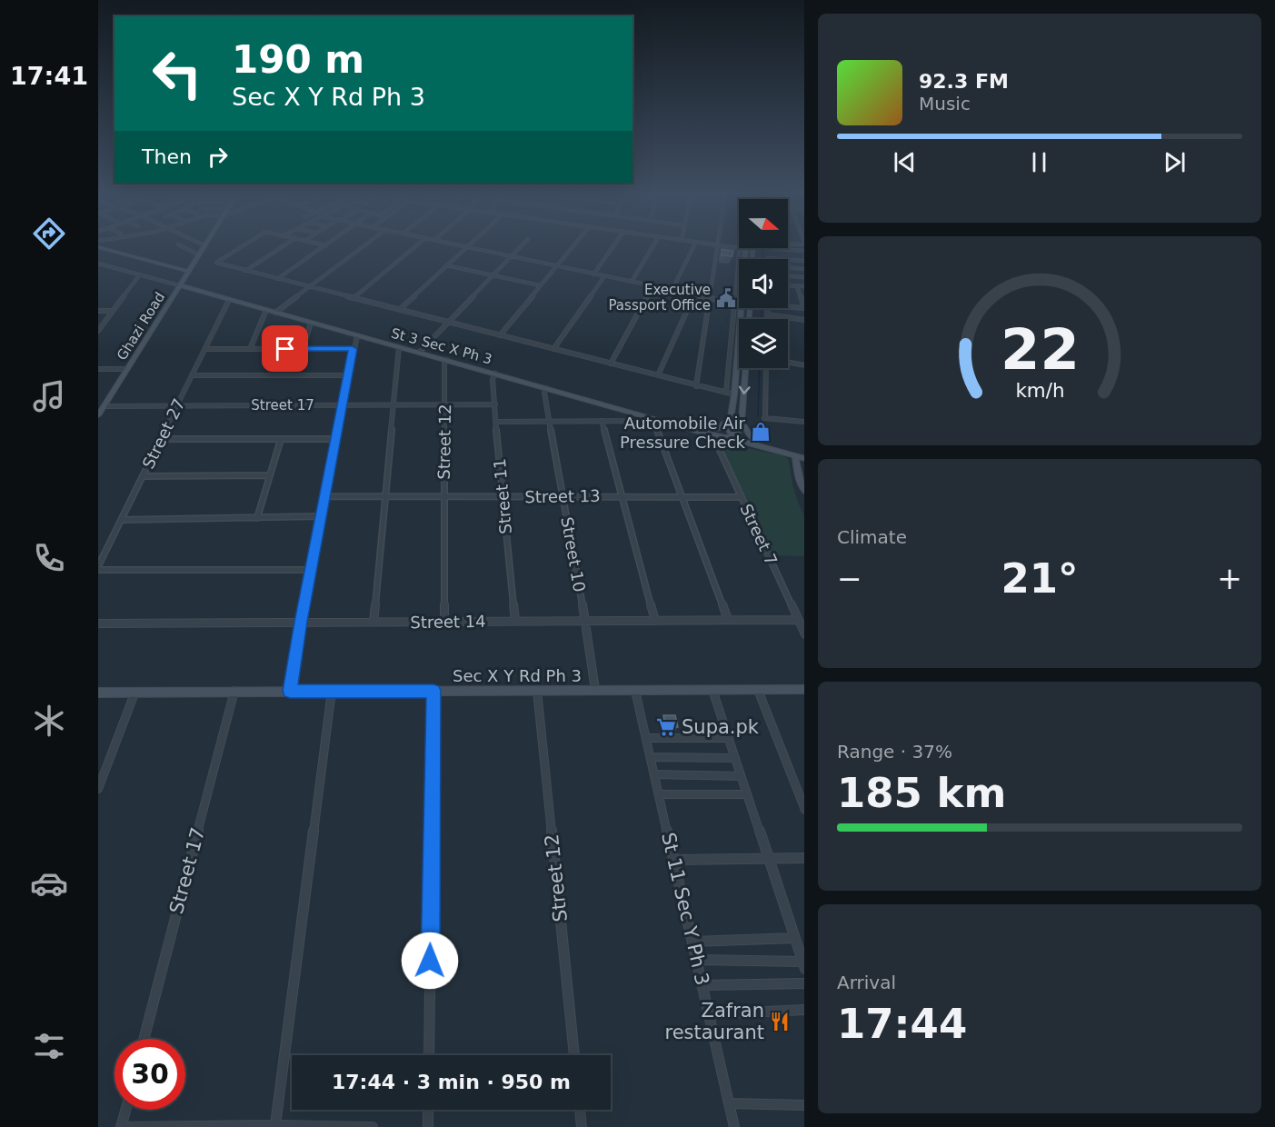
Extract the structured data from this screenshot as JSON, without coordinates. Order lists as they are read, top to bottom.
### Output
{
  "streets": {
    "main road": ["Ghazi Road", "St 3 Sec X Ph 3", "Sec X Y Rd Ph 3"],
    "street": [
      "Street 17",
      "Street 27",
      "Street 12",
      "Street 11",
      "Street 13",
      "Street 7",
      "Street 10",
      "Street 14",
      "St 11 Sec Y Ph 3"
    ]
  },
  "crossings": [
    ["Ghazi Road", "St 3 Sec X Ph 3"],
    ["Ghazi Road", "Street 17"],
    ["St 3 Sec X Ph 3", "Street 27"],
    ["St 3 Sec X Ph 3", "Street 12"],
    ["St 3 Sec X Ph 3", "Street 11"],
    ["St 3 Sec X Ph 3", "Street 7"],
    ["St 3 Sec X Ph 3", "Street 10"],
    ["Street 17", "Street 27"],
    ["Street 17", "Street 12"],
    ["Street 17", "Street 11"],
    ["Street 17", "Sec X Y Rd Ph 3"],
    ["Street 12", "Street 13"],
    ["Street 12", "Street 14"],
    ["Street 12", "Sec X Y Rd Ph 3"],
    ["Street 11", "Street 13"],
    ["Street 11", "Street 14"],
    ["Street 13", "Street 7"],
    ["Street 13", "Street 10"],
    ["Street 7", "Street 14"],
    ["Street 10", "Street 14"],
    ["Street 10", "Sec X Y Rd Ph 3"],
    ["Sec X Y Rd Ph 3", "St 11 Sec Y Ph 3"]
  ],
  "places": {
    "public building": ["Executive Passport Office"],
    "shop": ["Automobile Air Pressure Check"],
    "supermarket": ["Supa.pk"],
    "restaurant": ["Zafran restaurant"]
  },
  "north": "right",
  "page": {
    "tabs": "17:41",
    "turn": ["190 m", "Sec X Y Rd Ph 3"],
    "song": ["92.3 FM", "Music"],
    "then": "Then",
    "tile": [
      "Climate",
      ["Range · 37%", "185 km"],
      ["Arrival", "17:44"]
    ],
    "heat": ["−", "21°", "+"],
    "limit": "30",
    "trip": "17:44 · 3 min · 950 m",
    "gauge": ["22", "km/h"]
  }
}
